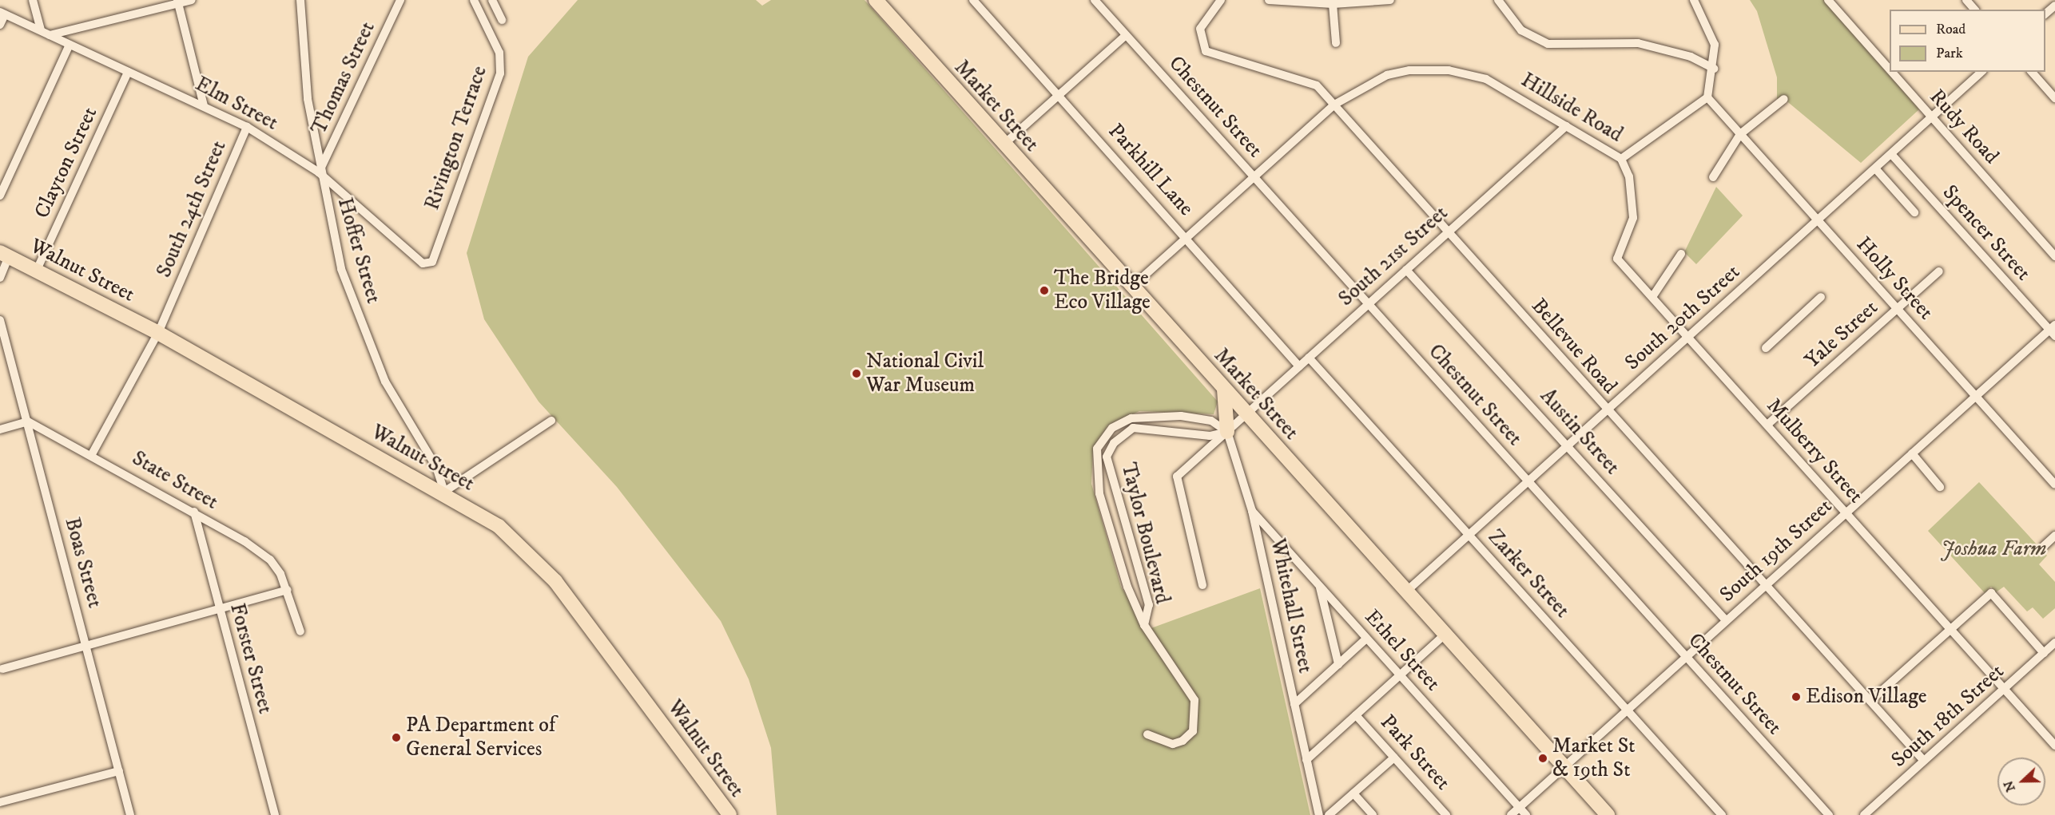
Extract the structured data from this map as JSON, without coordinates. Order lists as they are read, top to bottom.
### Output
{
  "streets": {
    "main road": ["Market Street", "Walnut Street"],
    "street": [
      "Thomas Street",
      "Elm Street",
      "Chestnut Street",
      "Hillside Road",
      "Rudy Road",
      "Rivington Terrace",
      "Clayton Street",
      "Parkhill Lane",
      "South 24th Street",
      "Spencer Street",
      "Hoffer Street",
      "South 21st Street",
      "Holly Street",
      "South 20th Street",
      "Yale Street",
      "Bellevue Road",
      "Austin Street",
      "Mulberry Street",
      "State Street",
      "Taylor Boulevard",
      "South 19th Street",
      "Boas Street",
      "Zarker Street",
      "Whitehall Street",
      "Ethel Street",
      "Forster Street",
      "South 18th Street",
      "Park Street"
    ]
  },
  "crossings": [
    ["Thomas Street", "Elm Street"],
    ["Thomas Street", "Hoffer Street"],
    ["Elm Street", "Rivington Terrace"],
    ["Elm Street", "Clayton Street"],
    ["Elm Street", "South 24th Street"],
    ["Elm Street", "Hoffer Street"],
    ["Market Street", "Hillside Road"],
    ["Market Street", "South 21st Street"],
    ["Market Street", "South 20th Street"],
    ["Market Street", "South 19th Street"],
    ["Chestnut Street", "Hillside Road"],
    ["Chestnut Street", "South 21st Street"],
    ["Chestnut Street", "South 20th Street"],
    ["Chestnut Street", "South 19th Street"],
    ["Hillside Road", "Parkhill Lane"],
    ["Hillside Road", "South 21st Street"],
    ["Hillside Road", "Holly Street"],
    ["Hillside Road", "Bellevue Road"],
    ["Hillside Road", "Mulberry Street"],
    ["Rudy Road", "South 20th Street"],
    ["Clayton Street", "Walnut Street"],
    ["Parkhill Lane", "South 21st Street"],
    ["South 24th Street", "Walnut Street"],
    ["South 24th Street", "State Street"],
    ["Spencer Street", "South 20th Street"],
    ["Spencer Street", "South 19th Street"],
    ["Hoffer Street", "Walnut Street"],
    ["South 21st Street", "Bellevue Road"],
    ["South 21st Street", "Austin Street"],
    ["South 21st Street", "Zarker Street"],
    ["Holly Street", "South 20th Street"],
    ["Holly Street", "Yale Street"],
    ["Holly Street", "South 19th Street"],
    ["South 20th Street", "Bellevue Road"],
    ["South 20th Street", "Austin Street"],
    ["South 20th Street", "Mulberry Street"],
    ["South 20th Street", "Zarker Street"],
    ["Yale Street", "Mulberry Street"],
    ["Bellevue Road", "South 19th Street"],
    ["Bellevue Road", "South 18th Street"],
    ["Austin Street", "South 19th Street"],
    ["Mulberry Street", "South 19th Street"],
    ["Mulberry Street", "South 18th Street"],
    ["State Street", "Boas Street"],
    ["State Street", "Forster Street"],
    ["Taylor Boulevard", "Whitehall Street"],
    ["South 19th Street", "Zarker Street"],
    ["South 19th Street", "Ethel Street"],
    ["Whitehall Street", "Ethel Street"]
  ],
  "parks": ["Joshua Farm"],
  "places": [
    "The Bridge Eco Village",
    "National Civil War Museum",
    "Edison Village",
    "PA Department of General Services",
    "Market St & 19th St"
  ],
  "legend": ["Road", "Park"],
  "north": "left"
}
